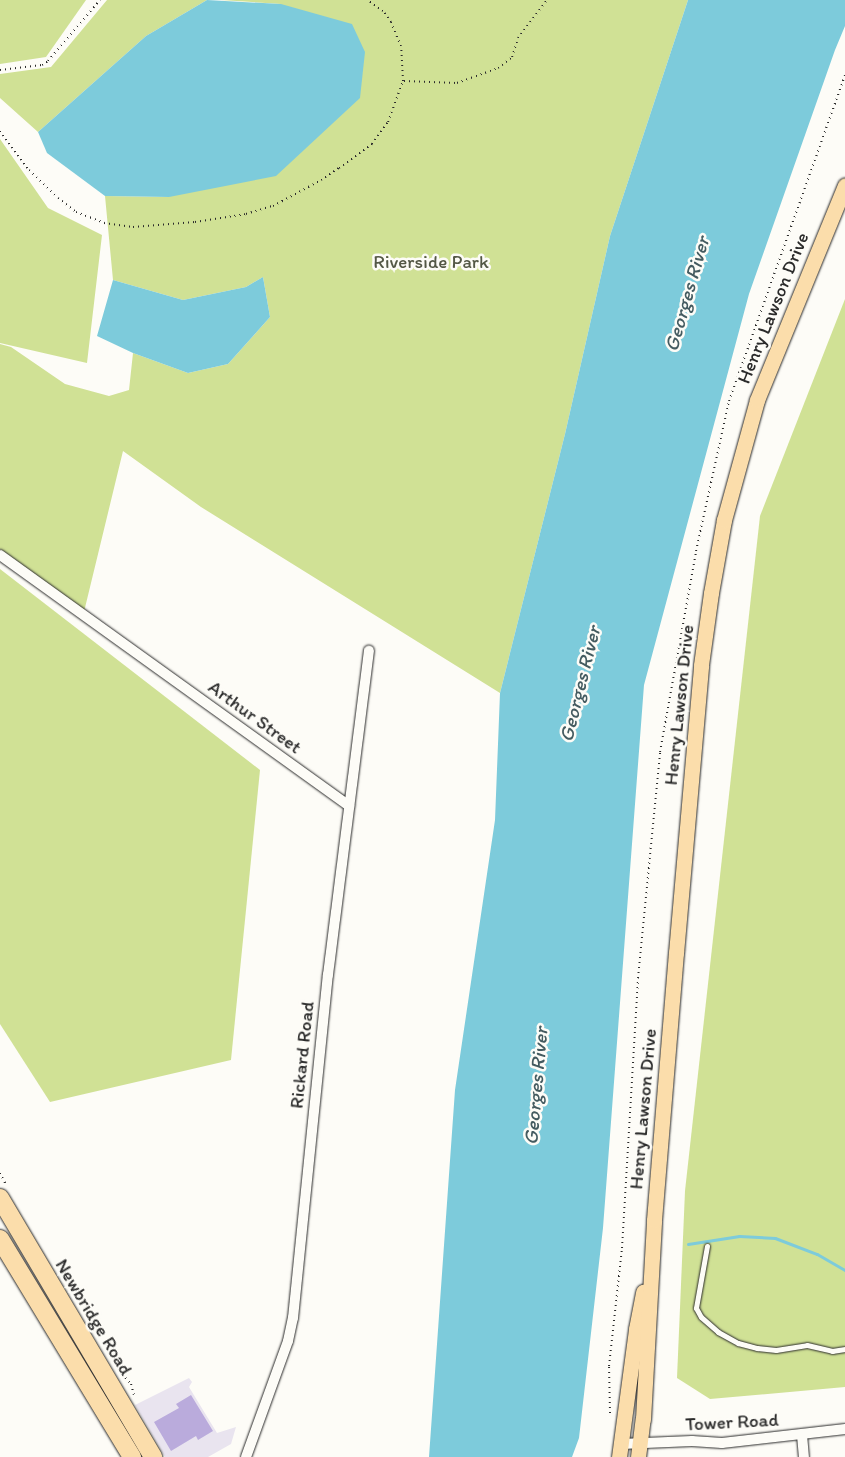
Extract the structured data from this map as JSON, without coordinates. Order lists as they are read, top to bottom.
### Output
{
  "streets": {
    "highway": ["Newbridge Road"],
    "main road": ["Henry Lawson Drive"],
    "street": ["Arthur Street", "Rickard Road", "Tower Road"]
  },
  "crossings": [
    ["Henry Lawson Drive", "Tower Road"],
    ["Arthur Street", "Rickard Road"]
  ],
  "water": ["Georges River"],
  "parks": ["Riverside Park"]
}
